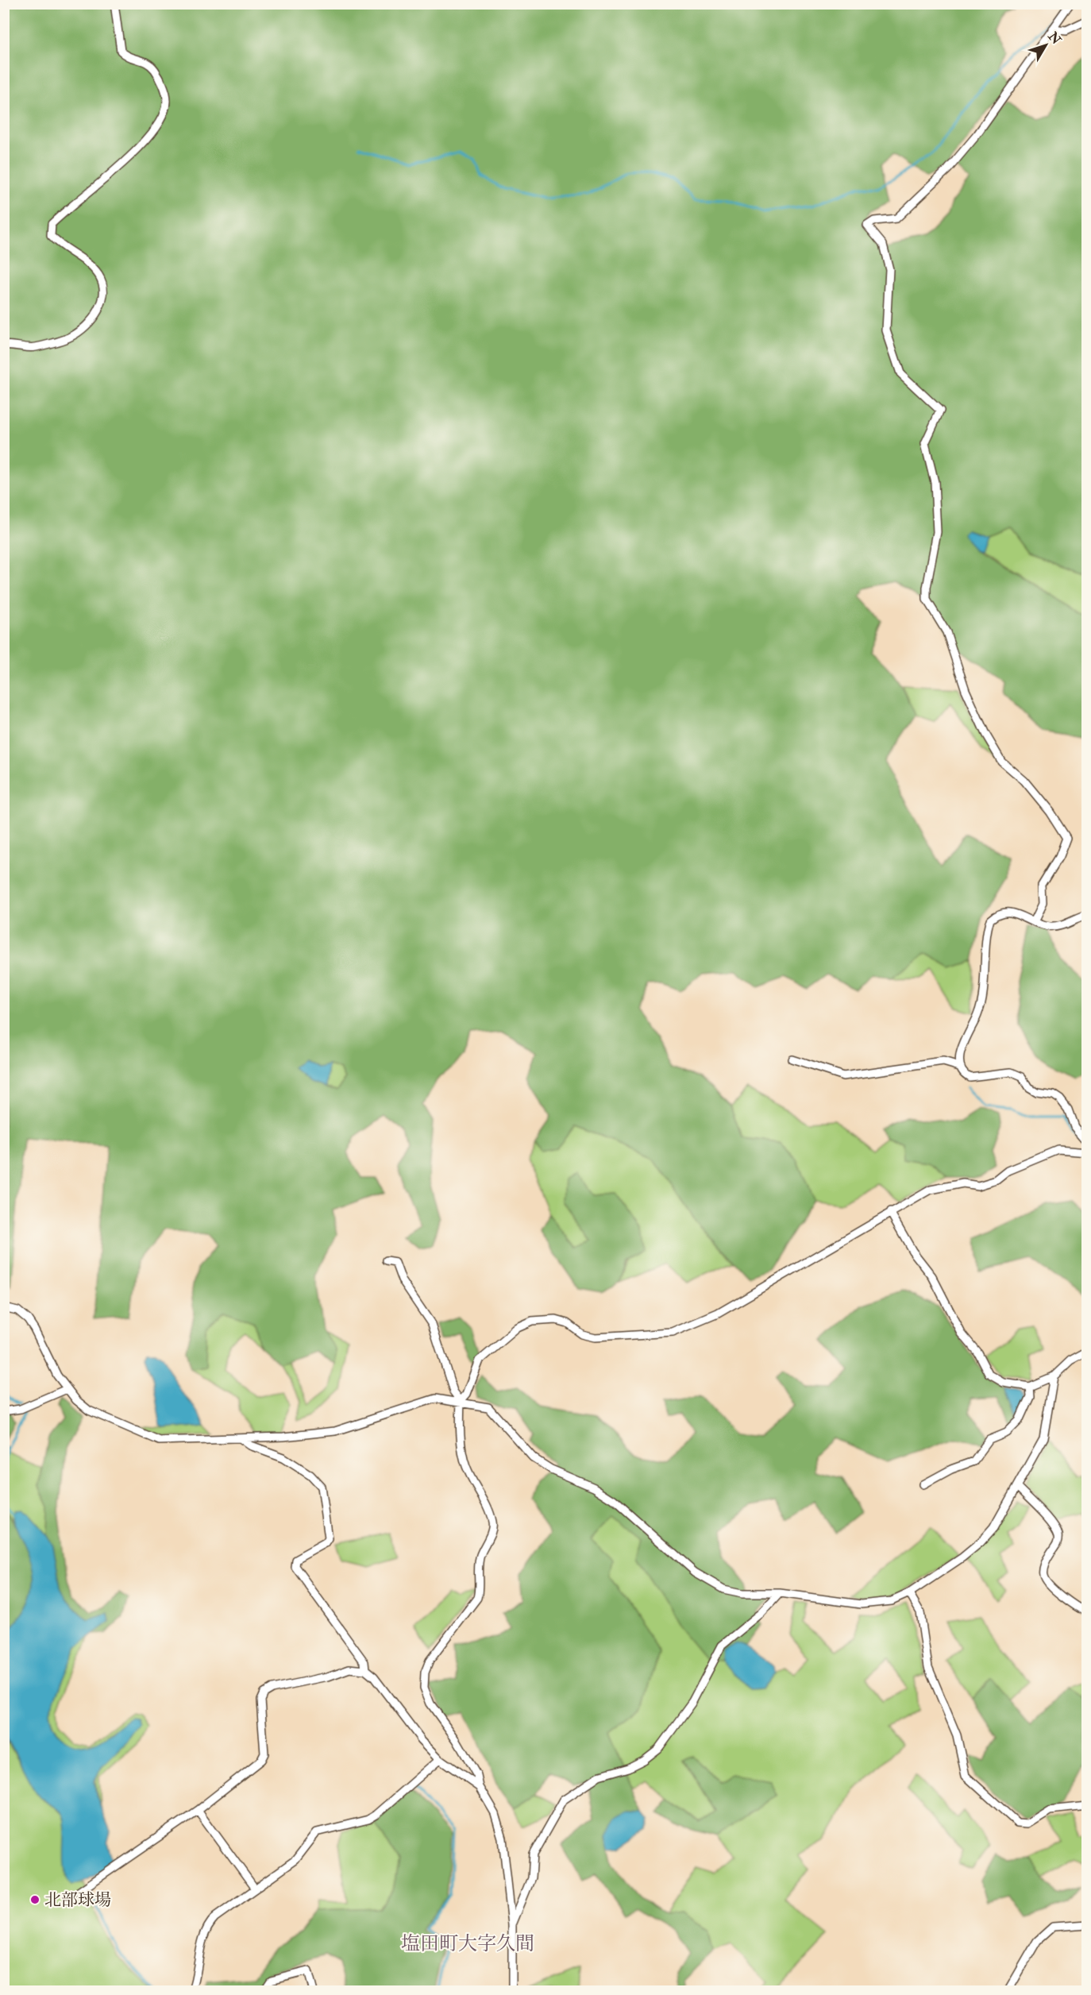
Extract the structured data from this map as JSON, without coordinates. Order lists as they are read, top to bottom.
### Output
{
  "districts": ["塩田町大字久間"],
  "places": ["北部球場"],
  "north": "top right"
}
